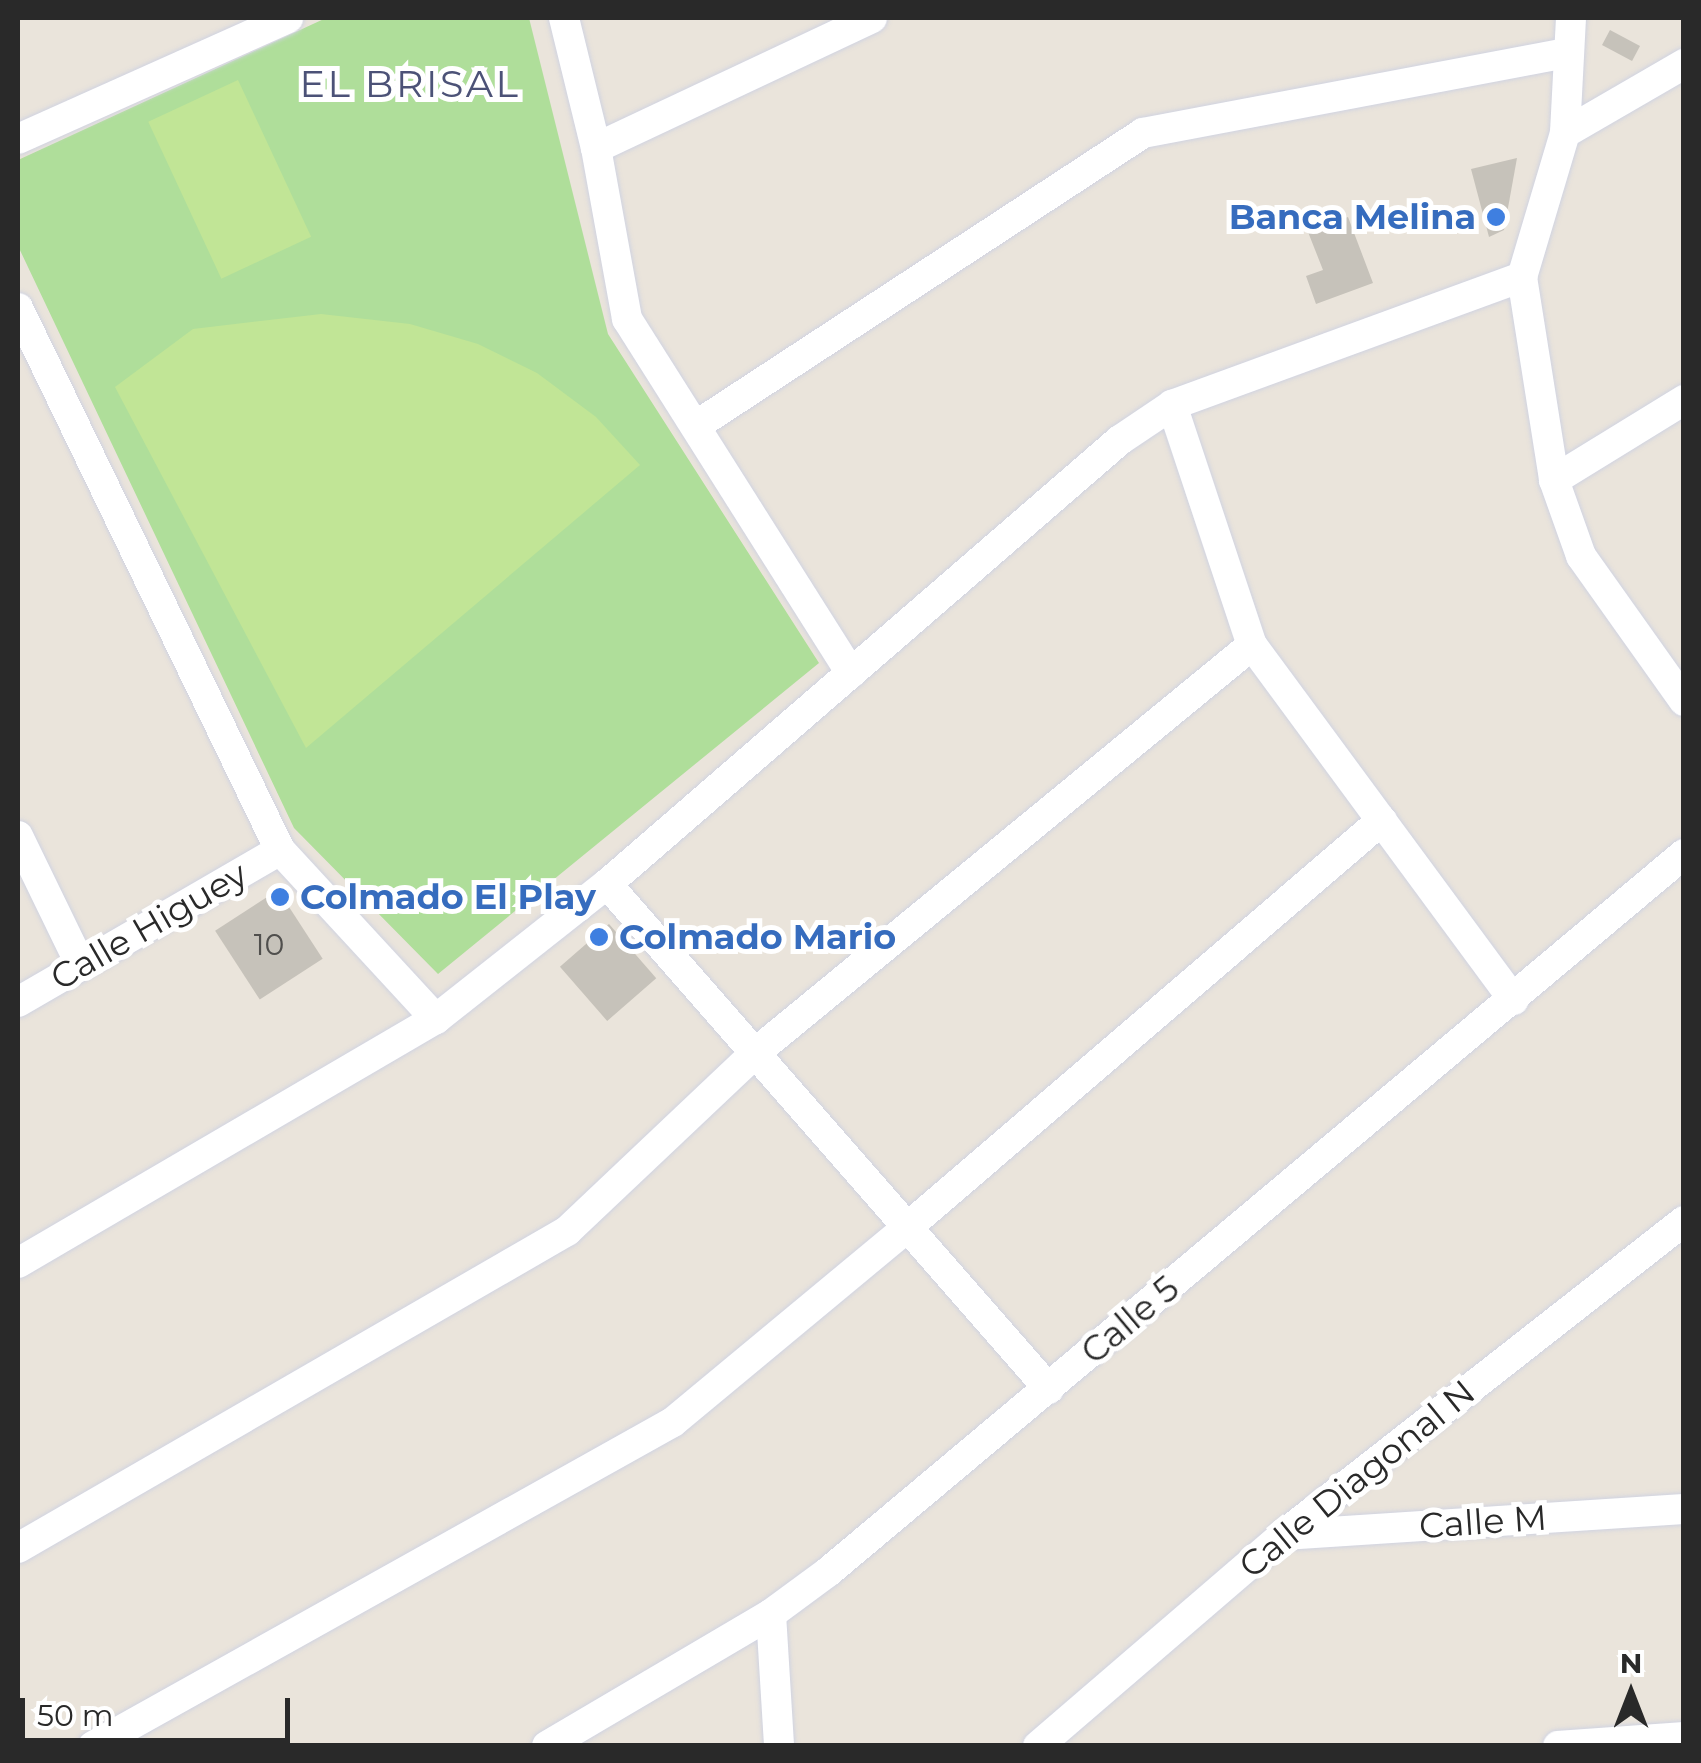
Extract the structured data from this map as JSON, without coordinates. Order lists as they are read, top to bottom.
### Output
{
  "streets": {
    "street": [
      "Calle Higuey",
      "Calle 5",
      "Calle Diagonal N",
      "Calle M"
    ]
  },
  "crossings": [
    ["Calle Diagonal N", "Calle M"]
  ],
  "districts": ["EL BRISAL"],
  "places": ["Banca Melina", "Colmado El Play", "Colmado Mario"],
  "house_numbers": ["10"],
  "scale_bar": "50 m",
  "north": "top"
}
